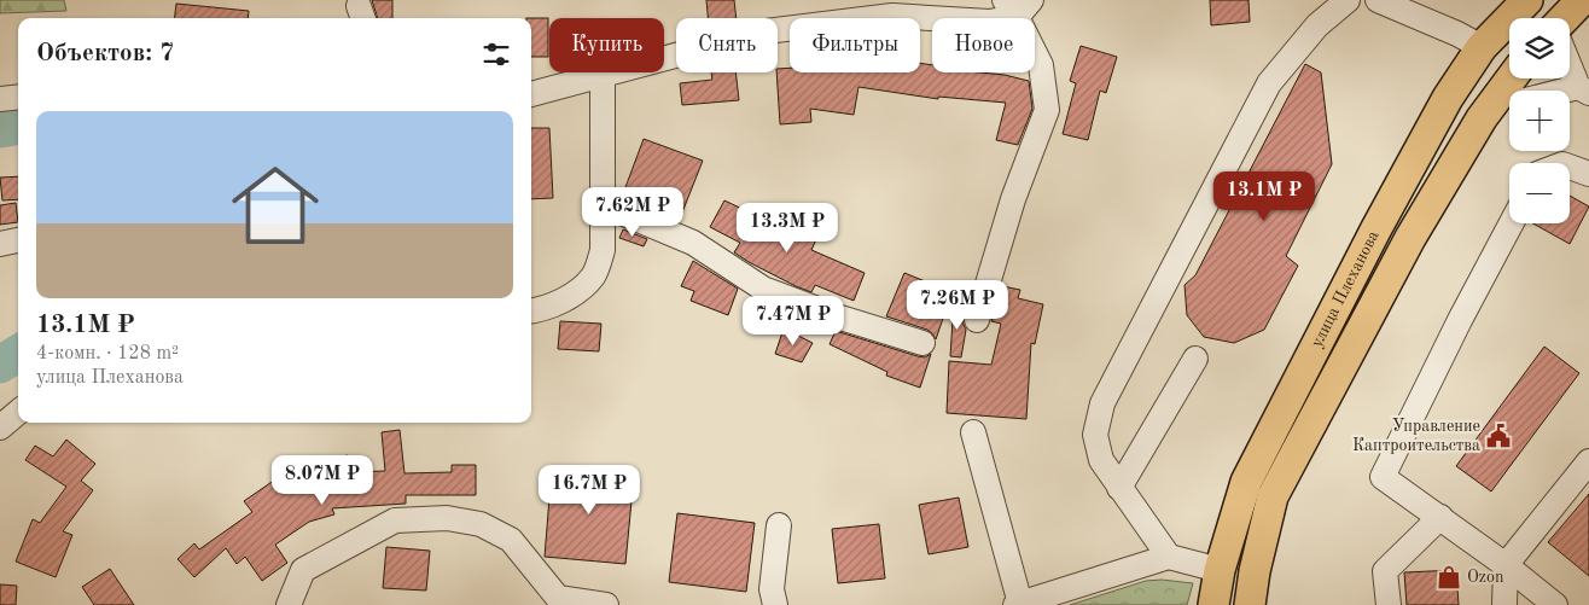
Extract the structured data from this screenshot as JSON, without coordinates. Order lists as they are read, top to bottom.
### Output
{
  "streets": {
    "main road": ["улица Плеханова"]
  },
  "places": {
    "public building": ["Управление Каптроительства"],
    "shop": ["Ozon"]
  },
  "page": {
    "map_buttons": ["+", "−"],
    "chip": [
      "Купить",
      "Снять",
      "Фильтры",
      "Новое"
    ],
    "heading": "Объектов: 7",
    "list": [
      {
        "name": "13.1M ₽",
        "note": "4-комн. · 128 m² · улица Плеханова"
      }
    ],
    "price": [
      "13.1M ₽",
      "7.62M ₽",
      "13.3M ₽",
      "7.26M ₽",
      "7.47M ₽",
      "8.07M ₽",
      "16.7M ₽"
    ]
  }
}
